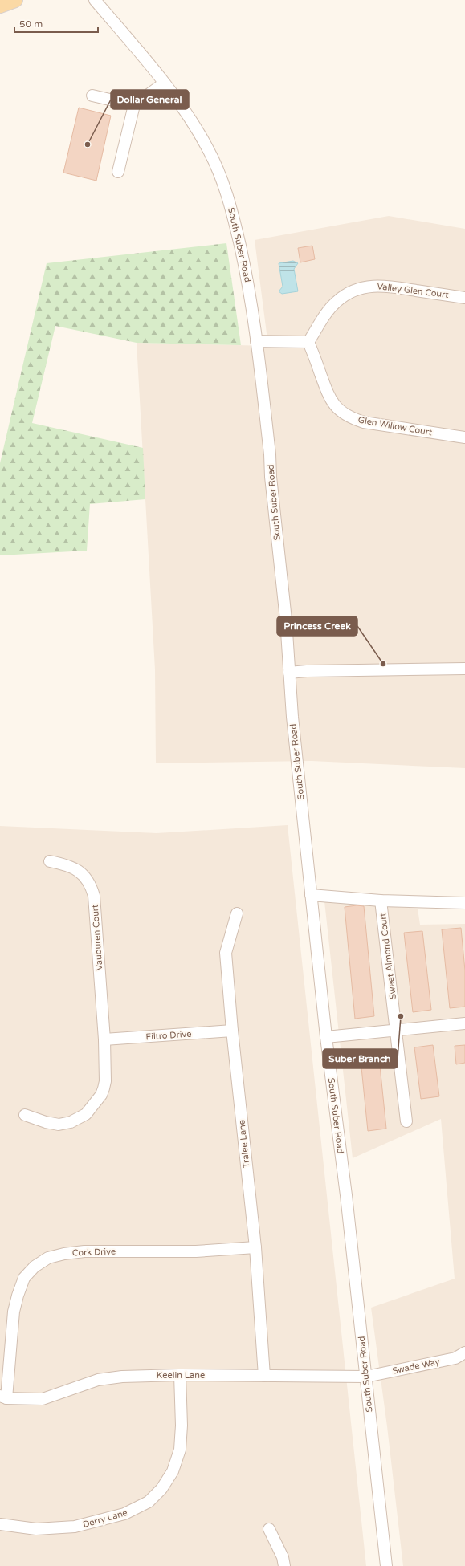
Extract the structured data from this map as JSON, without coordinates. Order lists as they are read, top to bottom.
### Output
{
  "streets": {
    "street": [
      "South Suber Road",
      "Valley Glen Court",
      "Glen Willow Court",
      "Vauburen Court",
      "Sweet Almond Court",
      "Filtro Drive",
      "Tralee Lane",
      "Cork Drive",
      "Swade Way",
      "Keelin Lane",
      "Derry Lane"
    ]
  },
  "crossings": [
    ["South Suber Road", "Swade Way"],
    ["South Suber Road", "Keelin Lane"],
    ["Valley Glen Court", "Glen Willow Court"],
    ["Vauburen Court", "Filtro Drive"],
    ["Filtro Drive", "Tralee Lane"],
    ["Tralee Lane", "Cork Drive"],
    ["Tralee Lane", "Keelin Lane"],
    ["Cork Drive", "Keelin Lane"],
    ["Swade Way", "Keelin Lane"],
    ["Keelin Lane", "Derry Lane"]
  ],
  "places": ["Dollar General", "Princess Creek", "Suber Branch"],
  "scale_bar": "50 m"
}
